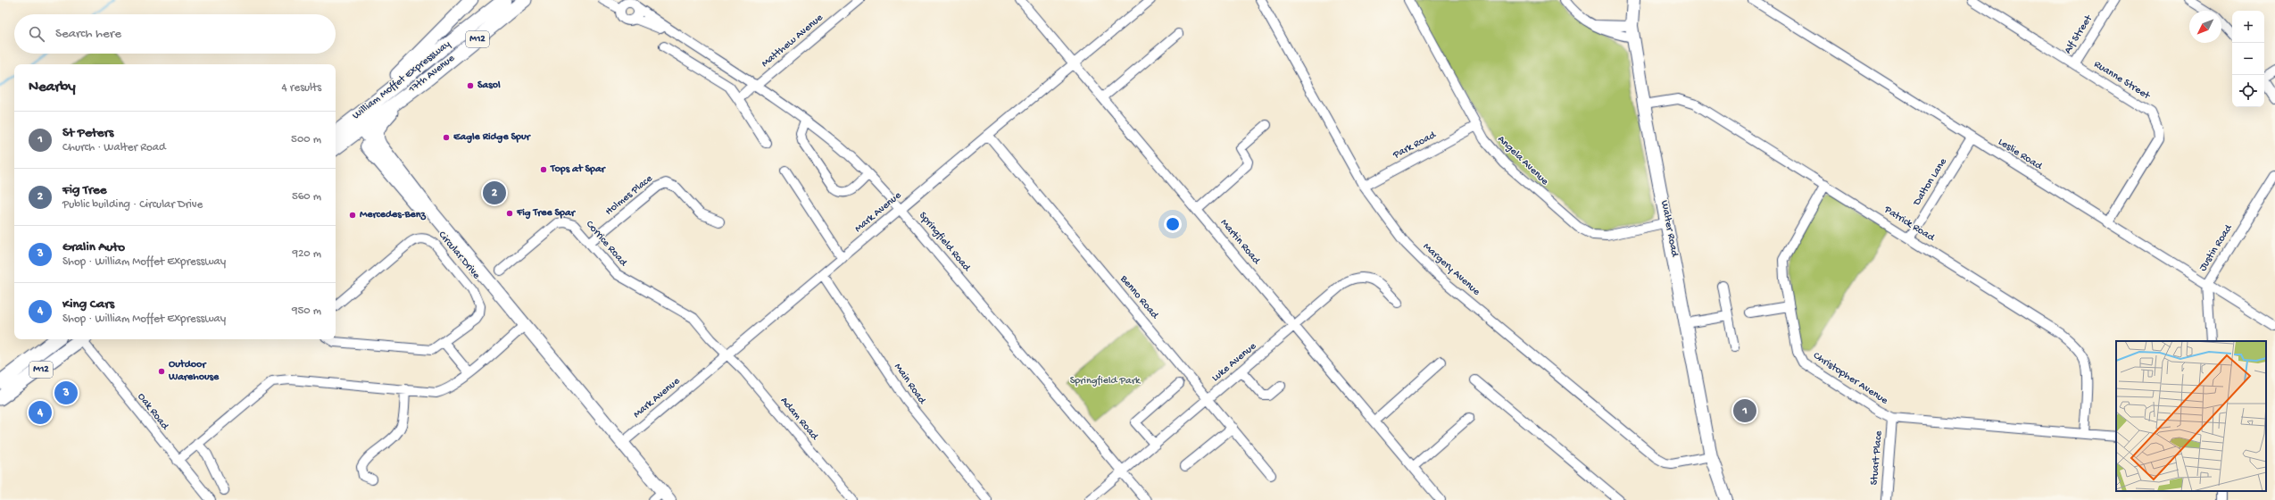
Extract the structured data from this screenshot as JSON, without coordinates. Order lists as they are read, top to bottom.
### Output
{
  "streets": {
    "main road": ["M12", "17th Avenue", "William Moffet Expressway"],
    "street": [
      "Alf Street",
      "Matthew Avenue",
      "Ruanne Street",
      "Park Road",
      "Leslie Road",
      "Angela Avenue",
      "Dalton Lane",
      "Holmes Place",
      "Mark Avenue",
      "Patrick Road",
      "Walter Road",
      "Springfield Road",
      "Martin Road",
      "Corrice Road",
      "Justin Road",
      "Circular Drive",
      "Margery Avenue",
      "Benno Road",
      "Luke Avenue",
      "Christopher Avenue",
      "Main Road",
      "Oak Road",
      "Adam Road",
      "Stuart Place"
    ]
  },
  "crossings": [
    ["Alf Street", "Ruanne Street"],
    ["Matthew Avenue", "Springfield Road"],
    ["17th Avenue", "William Moffet Expressway"],
    ["17th Avenue", "Circular Drive"],
    ["William Moffet Expressway", "Circular Drive"],
    ["Ruanne Street", "Leslie Road"],
    ["Park Road", "Angela Avenue"],
    ["Park Road", "Margery Avenue"],
    ["Leslie Road", "Dalton Lane"],
    ["Leslie Road", "Justin Road"],
    ["Angela Avenue", "Walter Road"],
    ["Dalton Lane", "Patrick Road"],
    ["Holmes Place", "Corrice Road"],
    ["Mark Avenue", "Springfield Road"],
    ["Mark Avenue", "Martin Road"],
    ["Mark Avenue", "Corrice Road"],
    ["Mark Avenue", "Circular Drive"],
    ["Mark Avenue", "Benno Road"],
    ["Mark Avenue", "Main Road"],
    ["Mark Avenue", "Adam Road"],
    ["Patrick Road", "Walter Road"],
    ["Patrick Road", "Christopher Avenue"],
    ["Walter Road", "Margery Avenue"],
    ["Springfield Road", "Luke Avenue"],
    ["Martin Road", "Luke Avenue"],
    ["Corrice Road", "Adam Road"],
    ["Benno Road", "Luke Avenue"],
    ["Christopher Avenue", "Stuart Place"]
  ],
  "parks": ["Springfield Park"],
  "places": [
    "Sasol",
    "Eagle Ridge Spur",
    "Tops at Spar",
    "Fig Tree Spar",
    "Mercedes-Benz",
    "Outdoor Warehouse"
  ],
  "north": "bottom left",
  "page": {
    "map_buttons": ["+", "−"],
    "search": "Search here",
    "heading": ["Nearby", "4 results"],
    "list": [
      {
        "mark": "1",
        "name": "St Peters",
        "note": "Church · Walter Road",
        "value": "500 m"
      },
      {
        "mark": "2",
        "name": "Fig Tree",
        "note": "Public building · Circular Drive",
        "value": "560 m"
      },
      {
        "mark": "3",
        "name": "Gralin Auto",
        "note": "Shop · William Moffet Expressway",
        "value": "920 m"
      },
      {
        "mark": "4",
        "name": "King Cars",
        "note": "Shop · William Moffet Expressway",
        "value": "950 m"
      }
    ],
    "pins": [
      "2",
      "3",
      "1",
      "4"
    ]
  }
}
